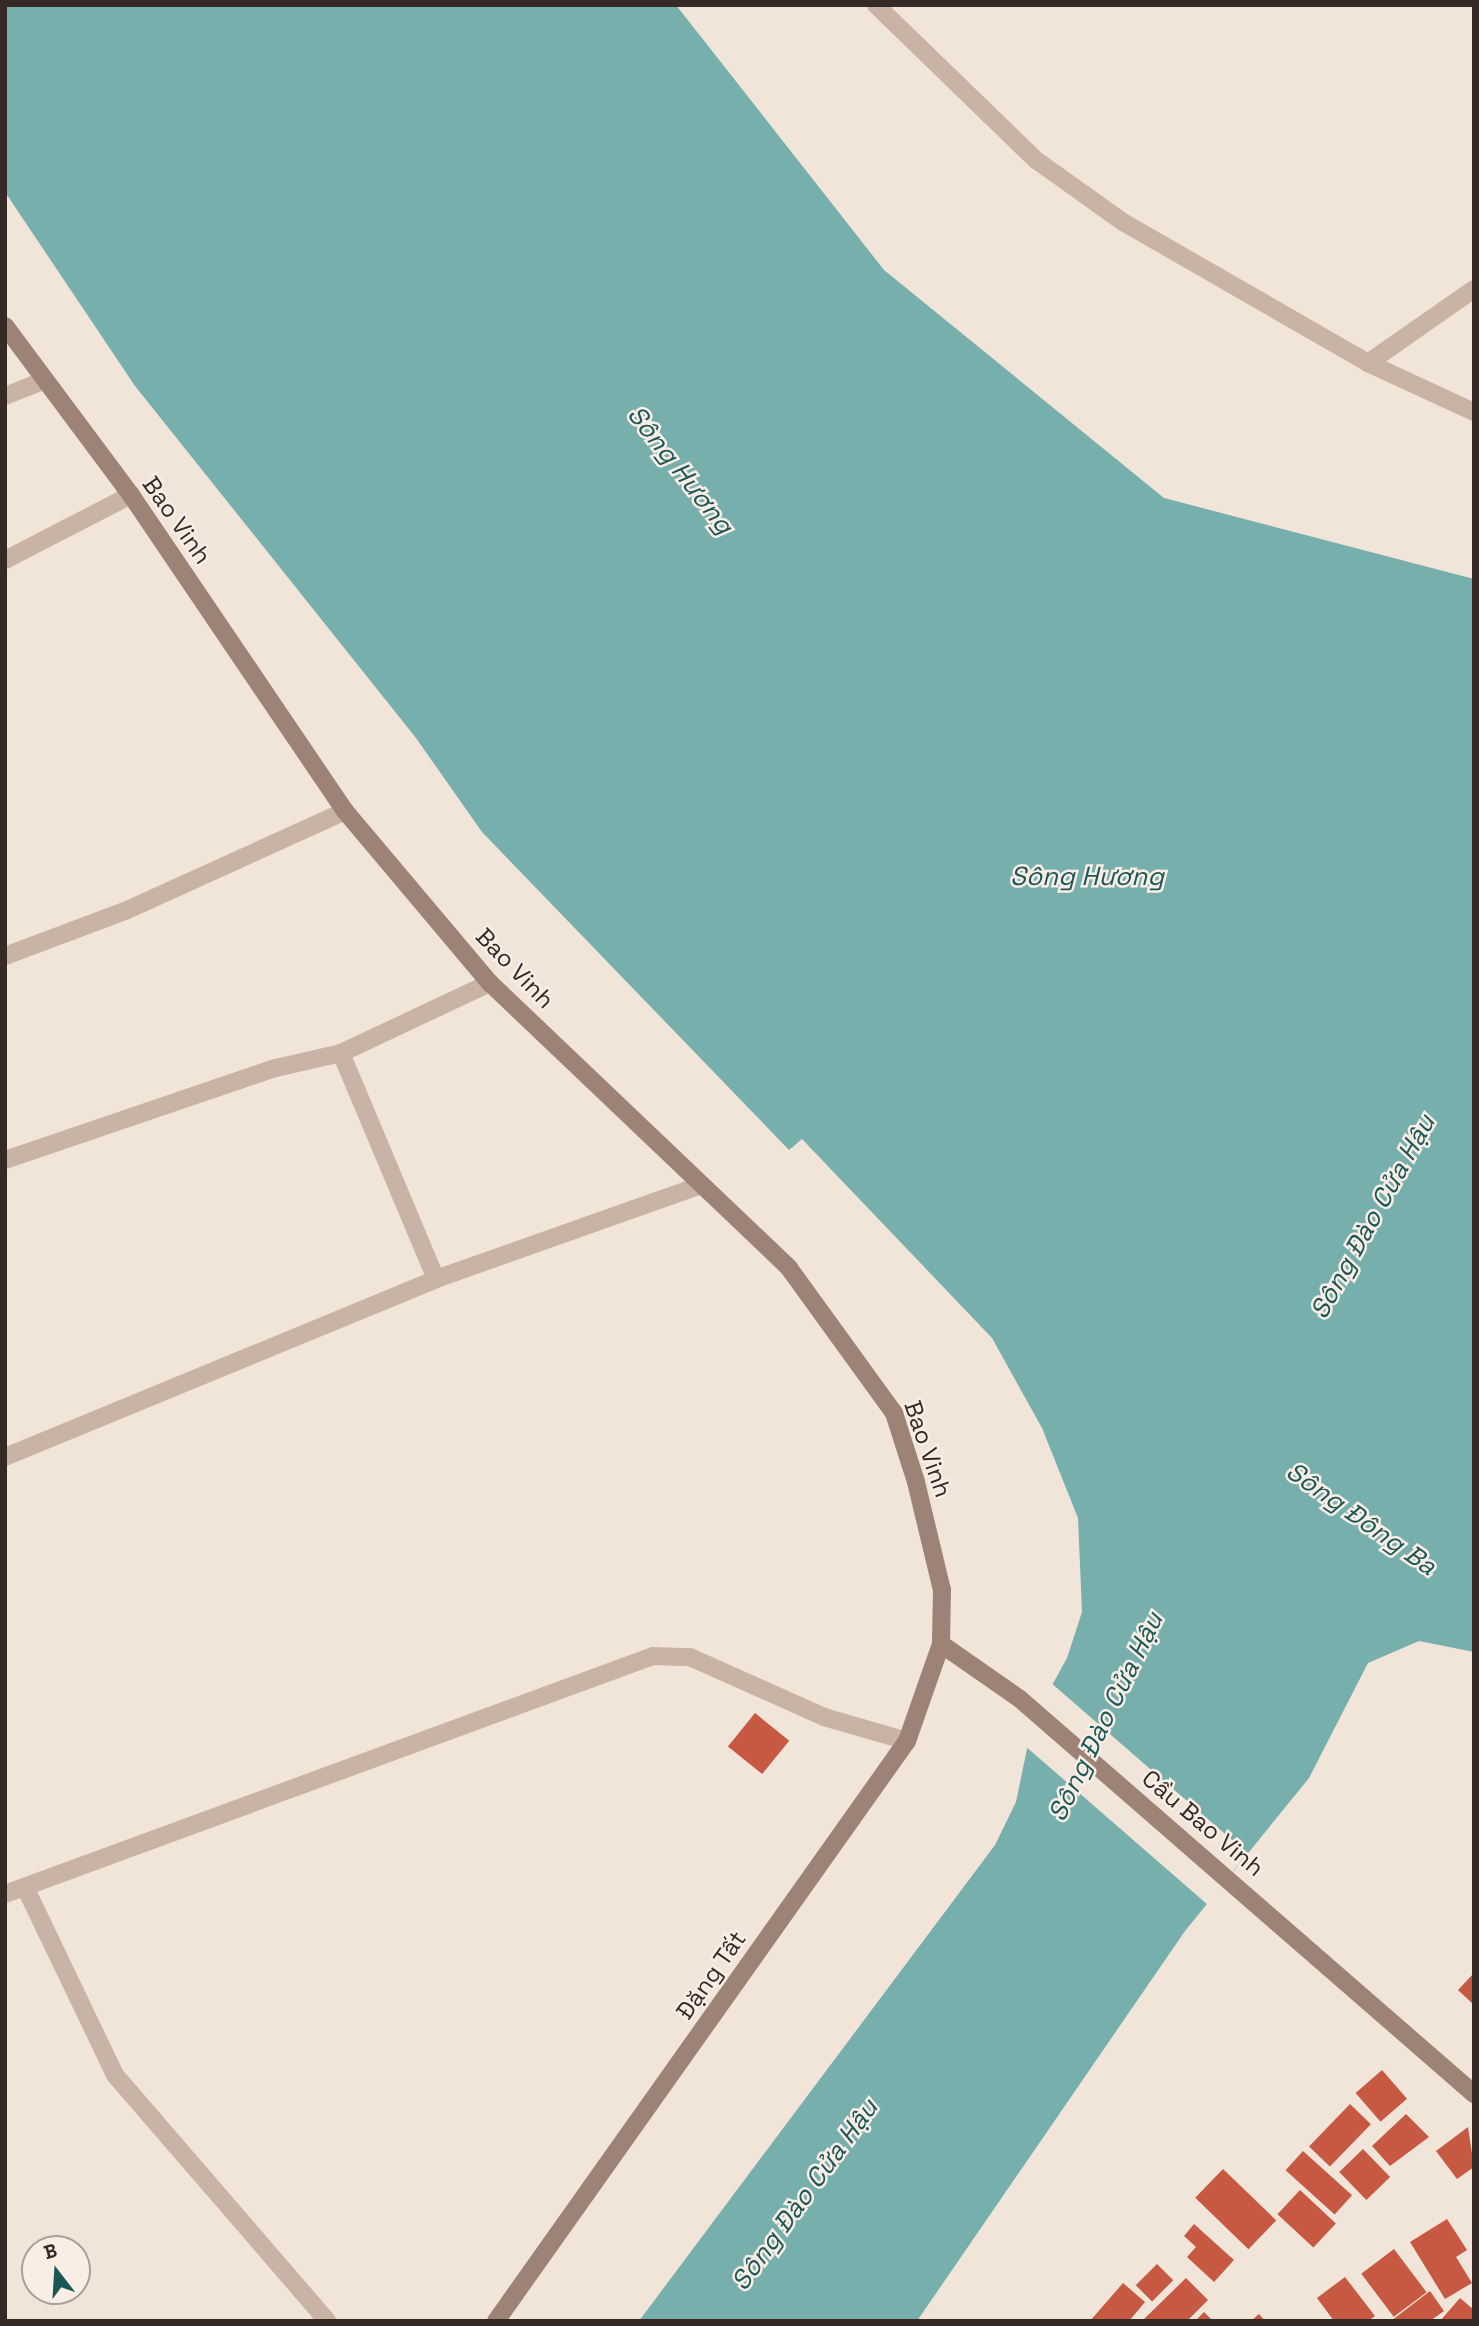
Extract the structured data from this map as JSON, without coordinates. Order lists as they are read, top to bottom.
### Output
{
  "streets": {
    "main road": ["Bao Vinh", "Cầu Bao Vinh", "Đặng Tất"]
  },
  "crossings": [
    ["Bao Vinh", "Cầu Bao Vinh"],
    ["Bao Vinh", "Đặng Tất"],
    ["Cầu Bao Vinh", "Đặng Tất"]
  ],
  "water": ["Sông Hương", "Sông Đào Cửa Hậu", "Sông Đông Ba"],
  "north": "top"
}
